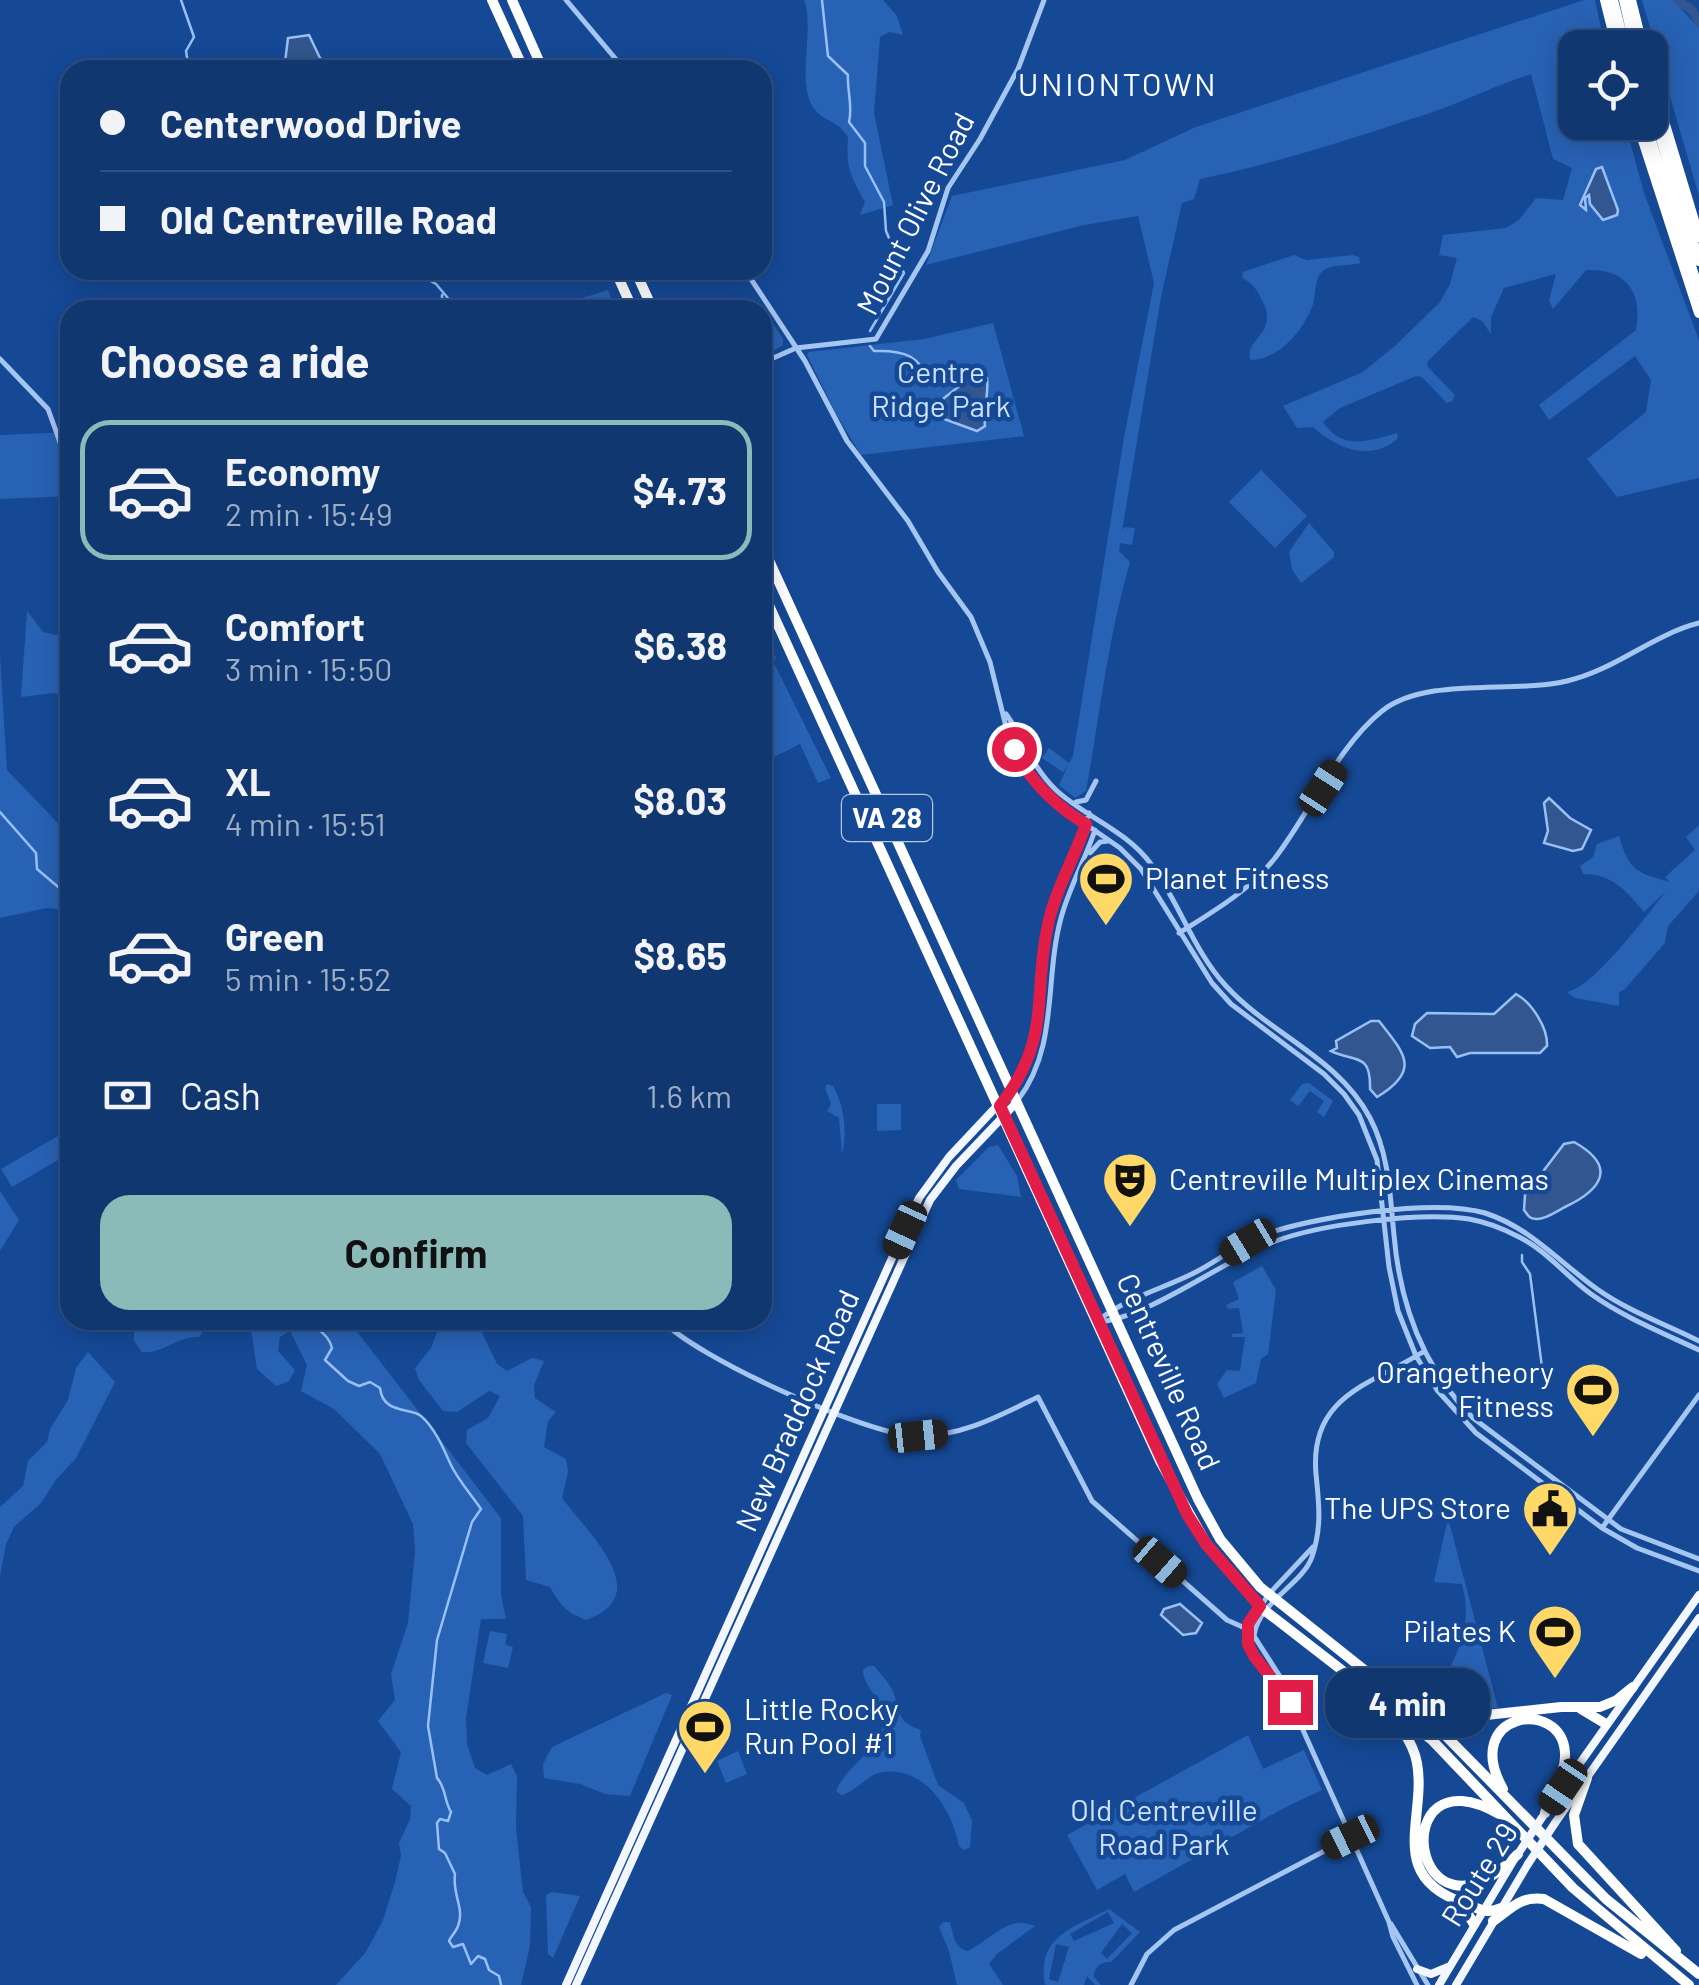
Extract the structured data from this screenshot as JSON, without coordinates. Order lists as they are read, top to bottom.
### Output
{
  "streets": {
    "highway": ["VA 28", "Centreville Road"],
    "main road": ["New Braddock Road", "Route 29"],
    "street": ["Mount Olive Road"]
  },
  "crossings": [
    ["VA 28", "Centreville Road"],
    ["Centreville Road", "New Braddock Road"]
  ],
  "districts": ["UNIONTOWN"],
  "parks": ["Centre Ridge Park", "Old Centreville Road Park"],
  "places": {
    "sports": [
      "Planet Fitness",
      "Orangetheory Fitness",
      "Pilates K",
      "Little Rocky Run Pool #1"
    ],
    "theatre": ["Centreville Multiplex Cinemas"],
    "public building": ["The UPS Store"]
  },
  "page": {
    "banner": ["Centerwood Drive", "Old Centreville Road"],
    "heading": "Choose a ride",
    "list": [
      {
        "name": "Economy",
        "note": "2 min · 15:49",
        "value": "$4.73"
      },
      {
        "name": "Comfort",
        "note": "3 min · 15:50",
        "value": "$6.38"
      },
      {
        "name": "XL",
        "note": "4 min · 15:51",
        "value": "$8.03"
      },
      {
        "name": "Green",
        "note": "5 min · 15:52",
        "value": "$8.65"
      }
    ],
    "pay": ["Cash", "1.6 km"],
    "buttons": "Confirm",
    "bubble": "4 min"
  }
}
